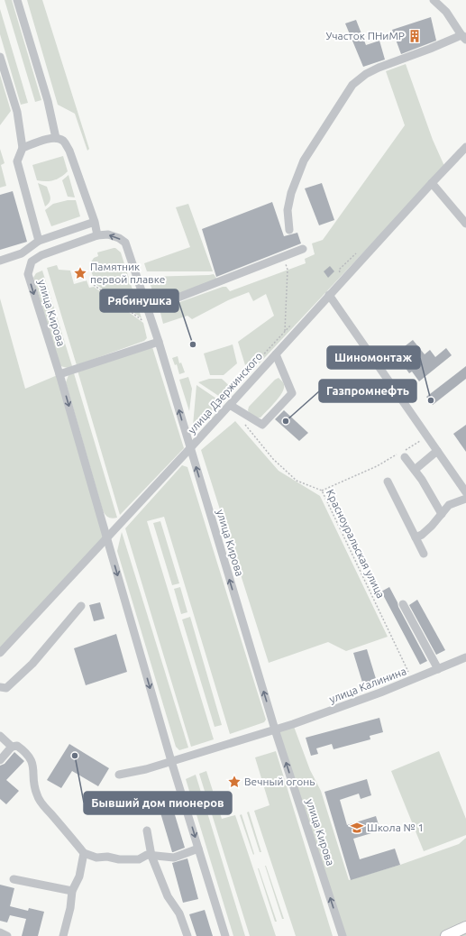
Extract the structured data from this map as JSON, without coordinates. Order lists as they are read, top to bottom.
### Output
{
  "streets": {
    "street": ["улица Кирова", "улица Дзержинского", "улица Калинина"],
    "path": ["Красноуральская улица"]
  },
  "crossings": [
    ["улица Кирова", "улица Дзержинского"],
    ["улица Кирова", "улица Калинина"],
    ["Красноуральская улица", "улица Калинина"]
  ],
  "places": {
    "building": ["Участок ПНиМР"],
    "place": ["Памятник первой плавке", "Вечный огонь"],
    "other": [
      "Рябинушка",
      "Шиномонтаж",
      "Газпромнефть",
      "Бывший дом пионеров"
    ],
    "school or university": ["Школа № 1"]
  }
}
